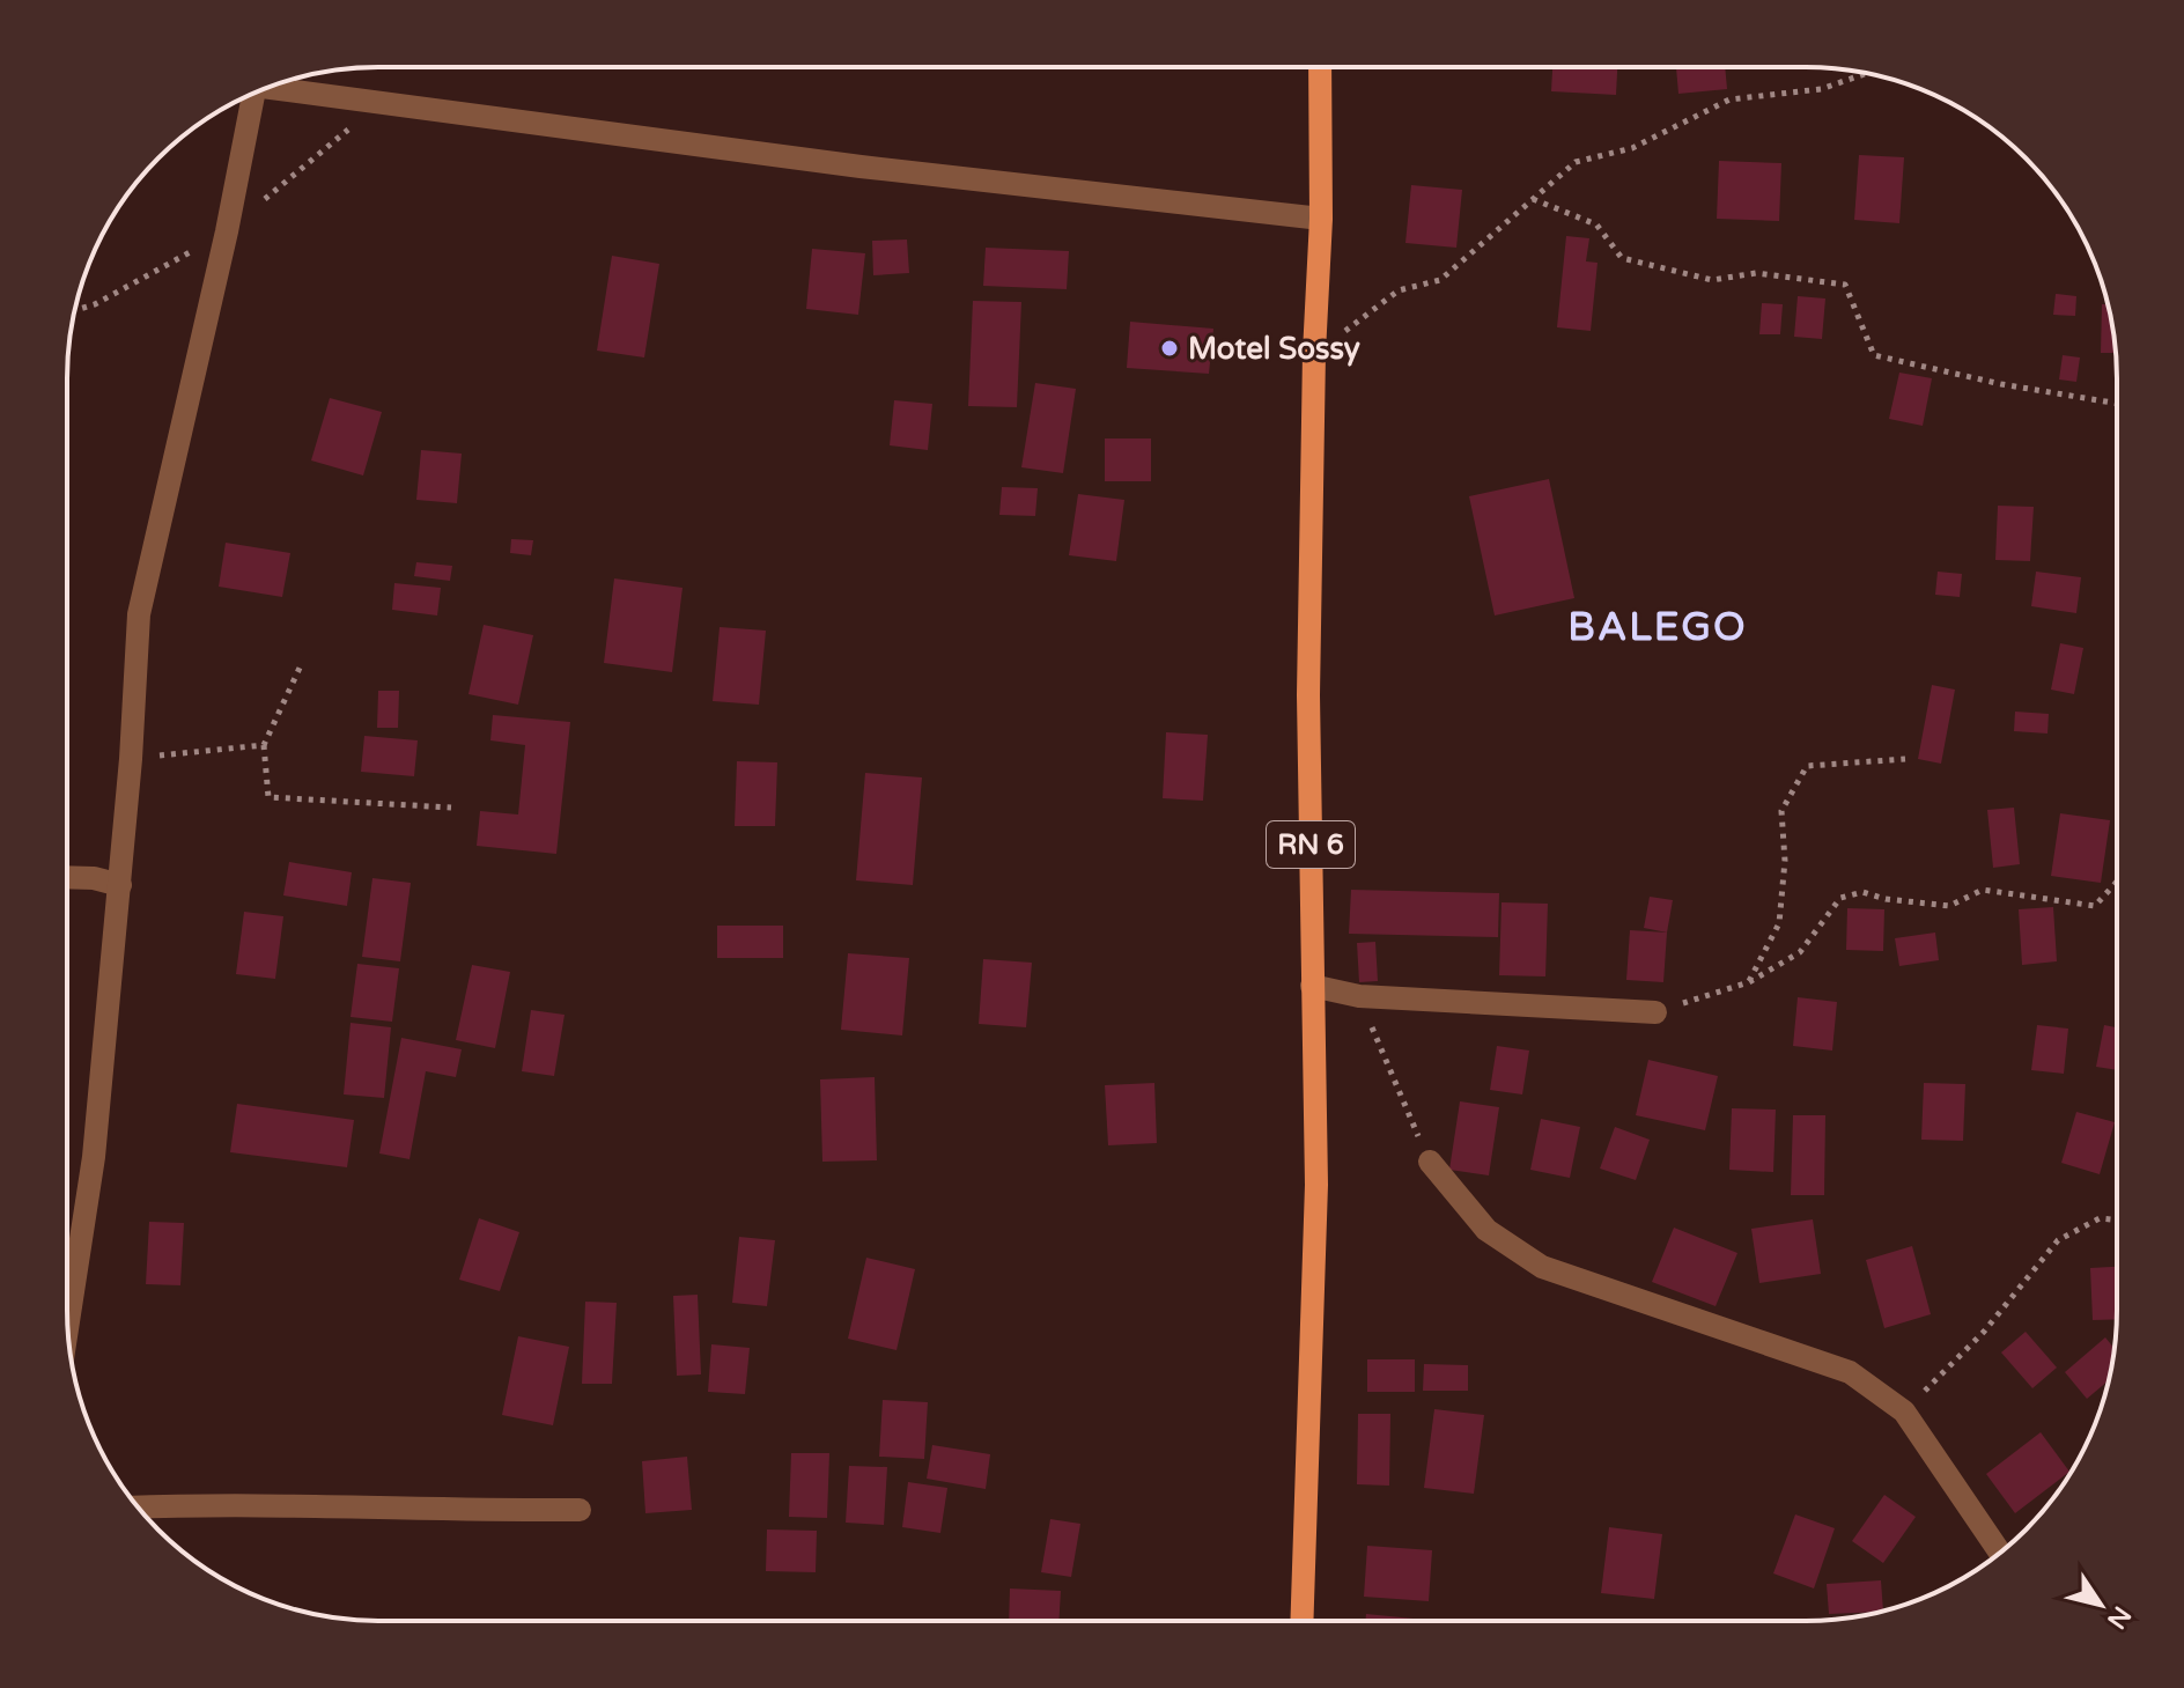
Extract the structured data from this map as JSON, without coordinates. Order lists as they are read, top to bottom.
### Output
{
  "streets": {
    "main road": ["RN 6"]
  },
  "districts": ["BALEGO"],
  "places": ["Motel Sossy"],
  "north": "bottom right"
}
